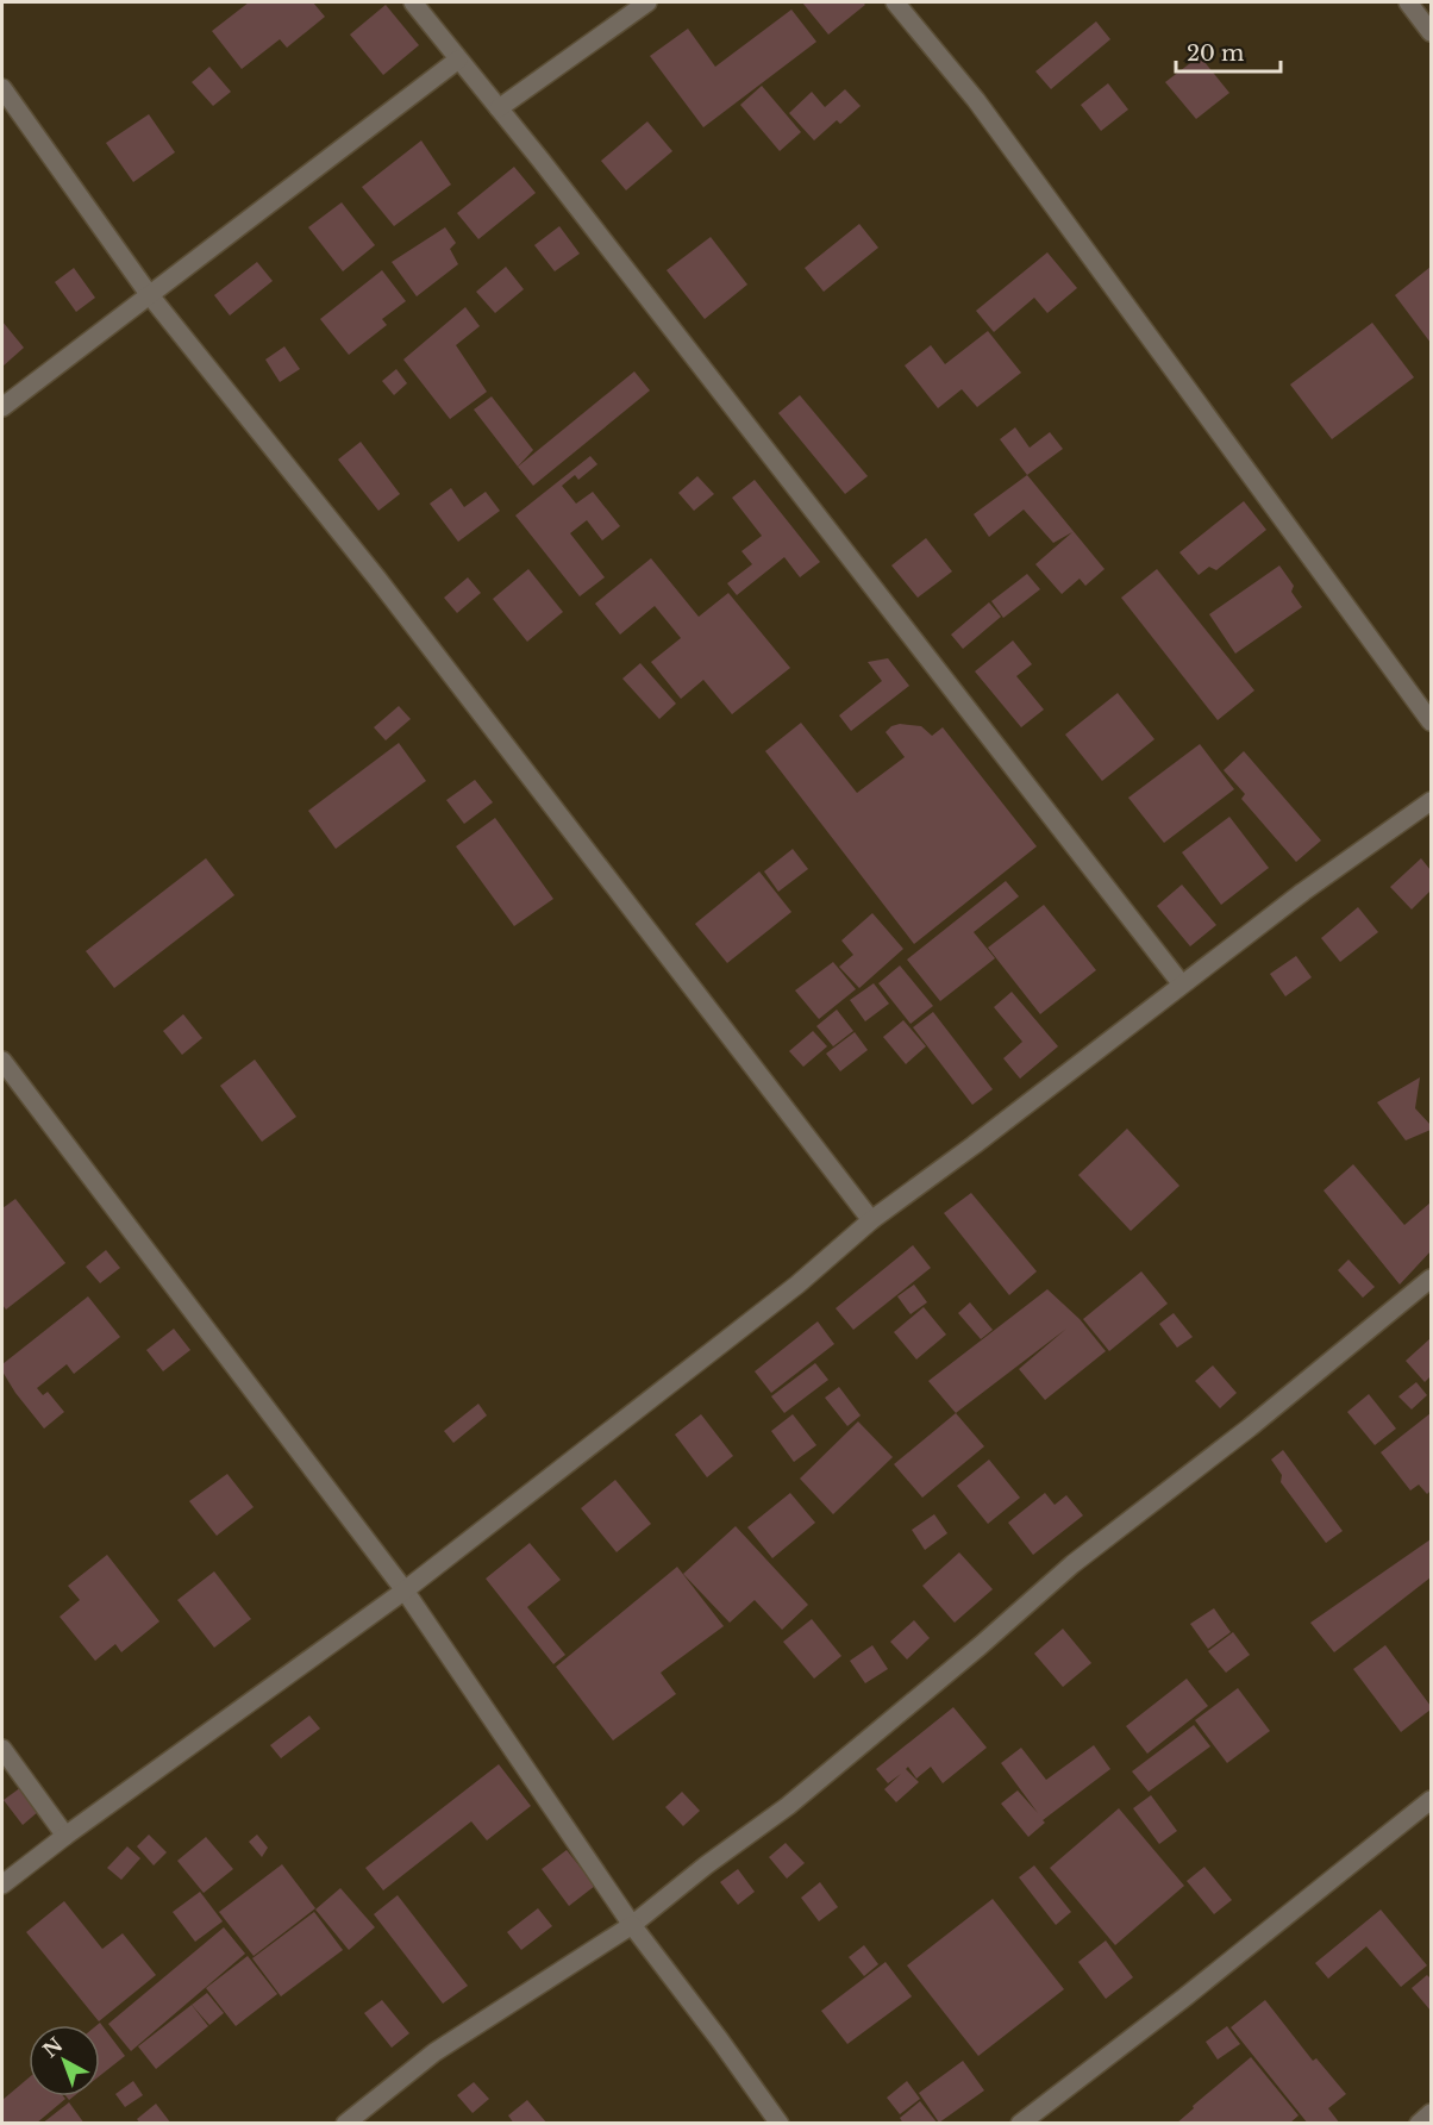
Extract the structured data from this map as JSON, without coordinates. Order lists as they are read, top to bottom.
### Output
{
  "scale_bar": "20 m",
  "north": "top left"
}
